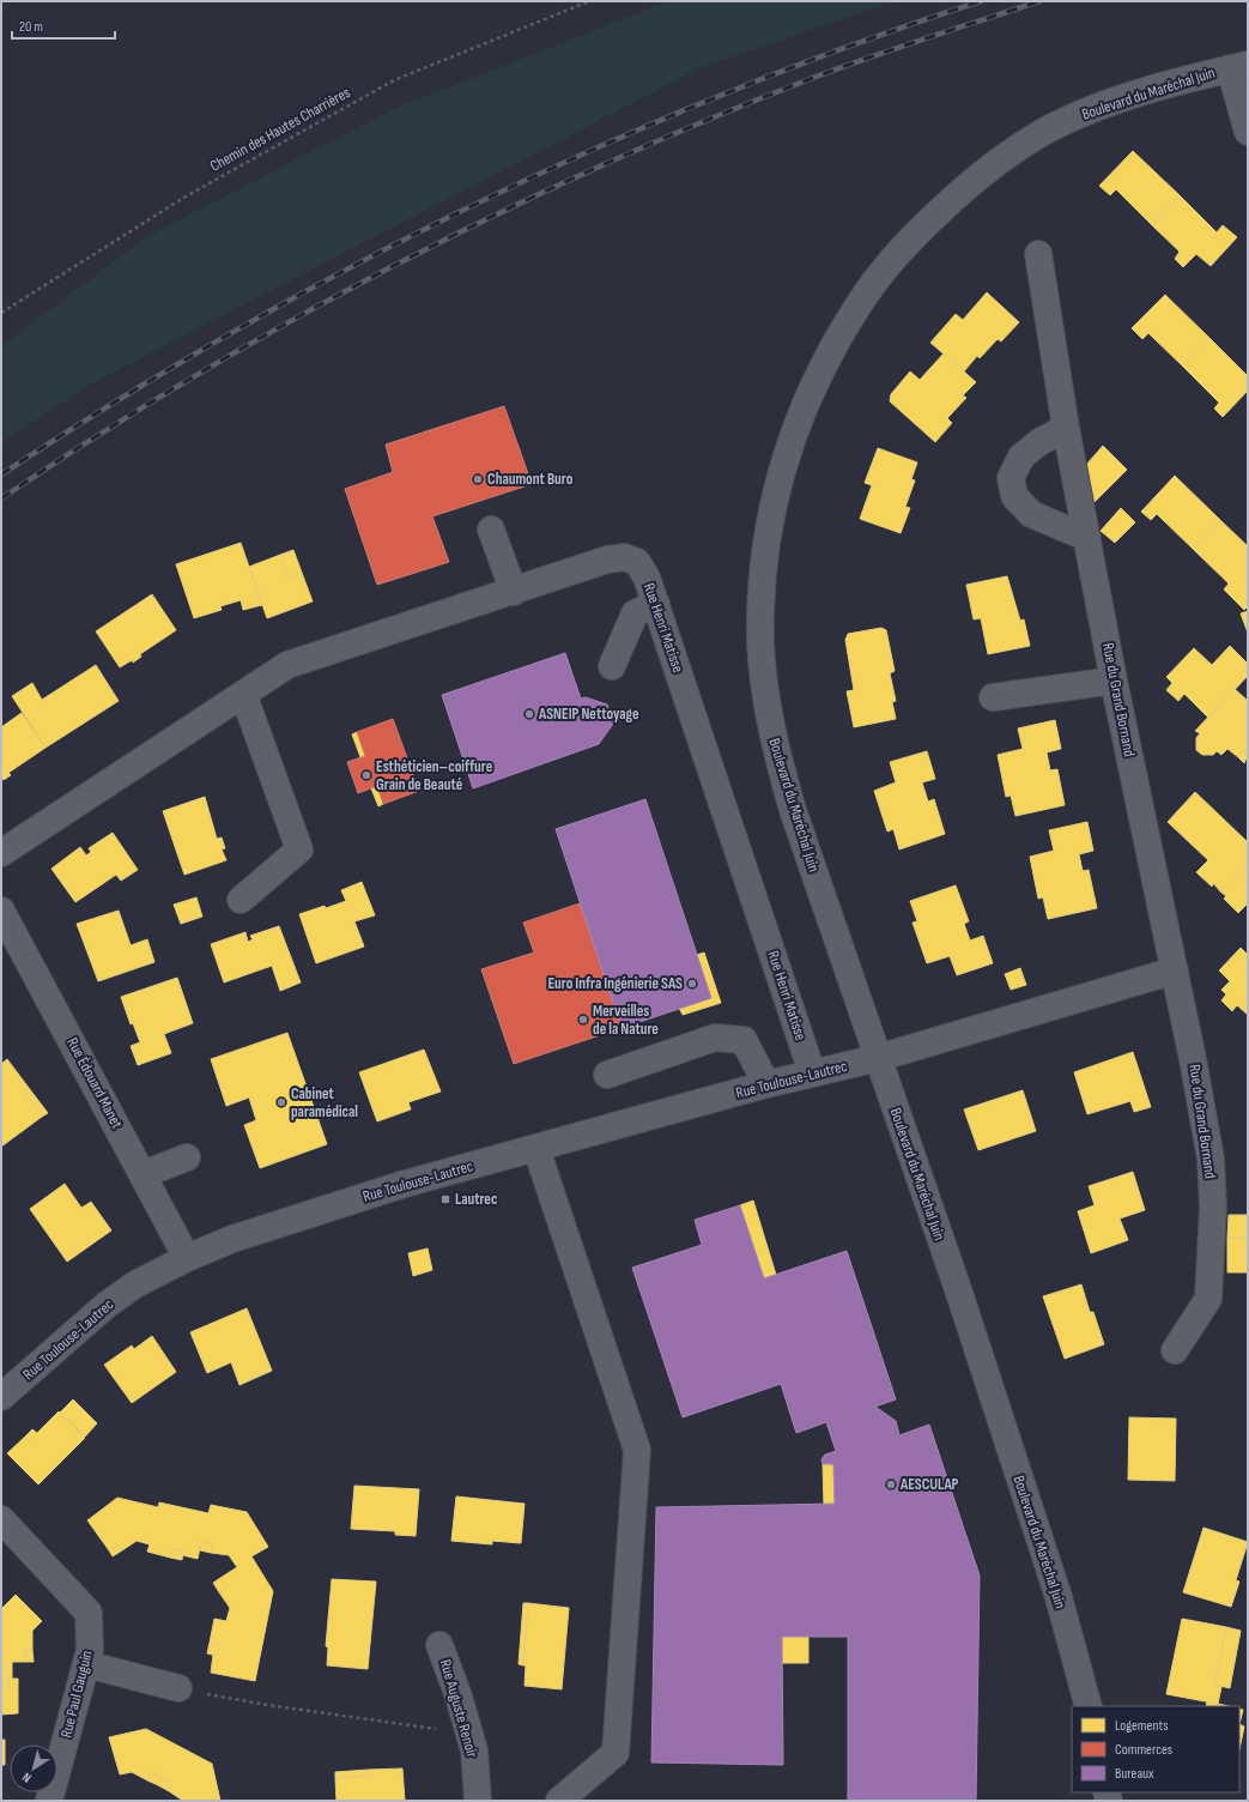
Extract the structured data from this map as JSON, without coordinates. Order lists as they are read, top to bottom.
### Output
{
  "streets": {
    "street": [
      "Boulevard du Maréchal Juin",
      "Rue Henri Matisse",
      "Rue du Grand Bornand",
      "Rue Toulouse-Lautrec",
      "Rue Édouard Manet",
      "Rue Paul Gauguin",
      "Rue Auguste Renoir"
    ],
    "path": ["Chemin des Hautes Charrières"]
  },
  "crossings": [
    ["Boulevard du Maréchal Juin", "Rue Toulouse-Lautrec"],
    ["Rue Henri Matisse", "Rue Toulouse-Lautrec"],
    ["Rue Toulouse-Lautrec", "Rue Édouard Manet"]
  ],
  "places": {
    "other": [
      "Chaumont Buro",
      "ASNEIP Nettoyage",
      "Esthéticien–coiffure Grain de Beauté",
      "Euro Infra Ingénierie SAS",
      "Merveilles de la Nature",
      "Cabinet paramédical",
      "AESCULAP"
    ],
    "transit": ["Lautrec"]
  },
  "legend": ["Logements", "Commerces", "Bureaux"],
  "scale_bar": "20 m",
  "north": "bottom left"
}
